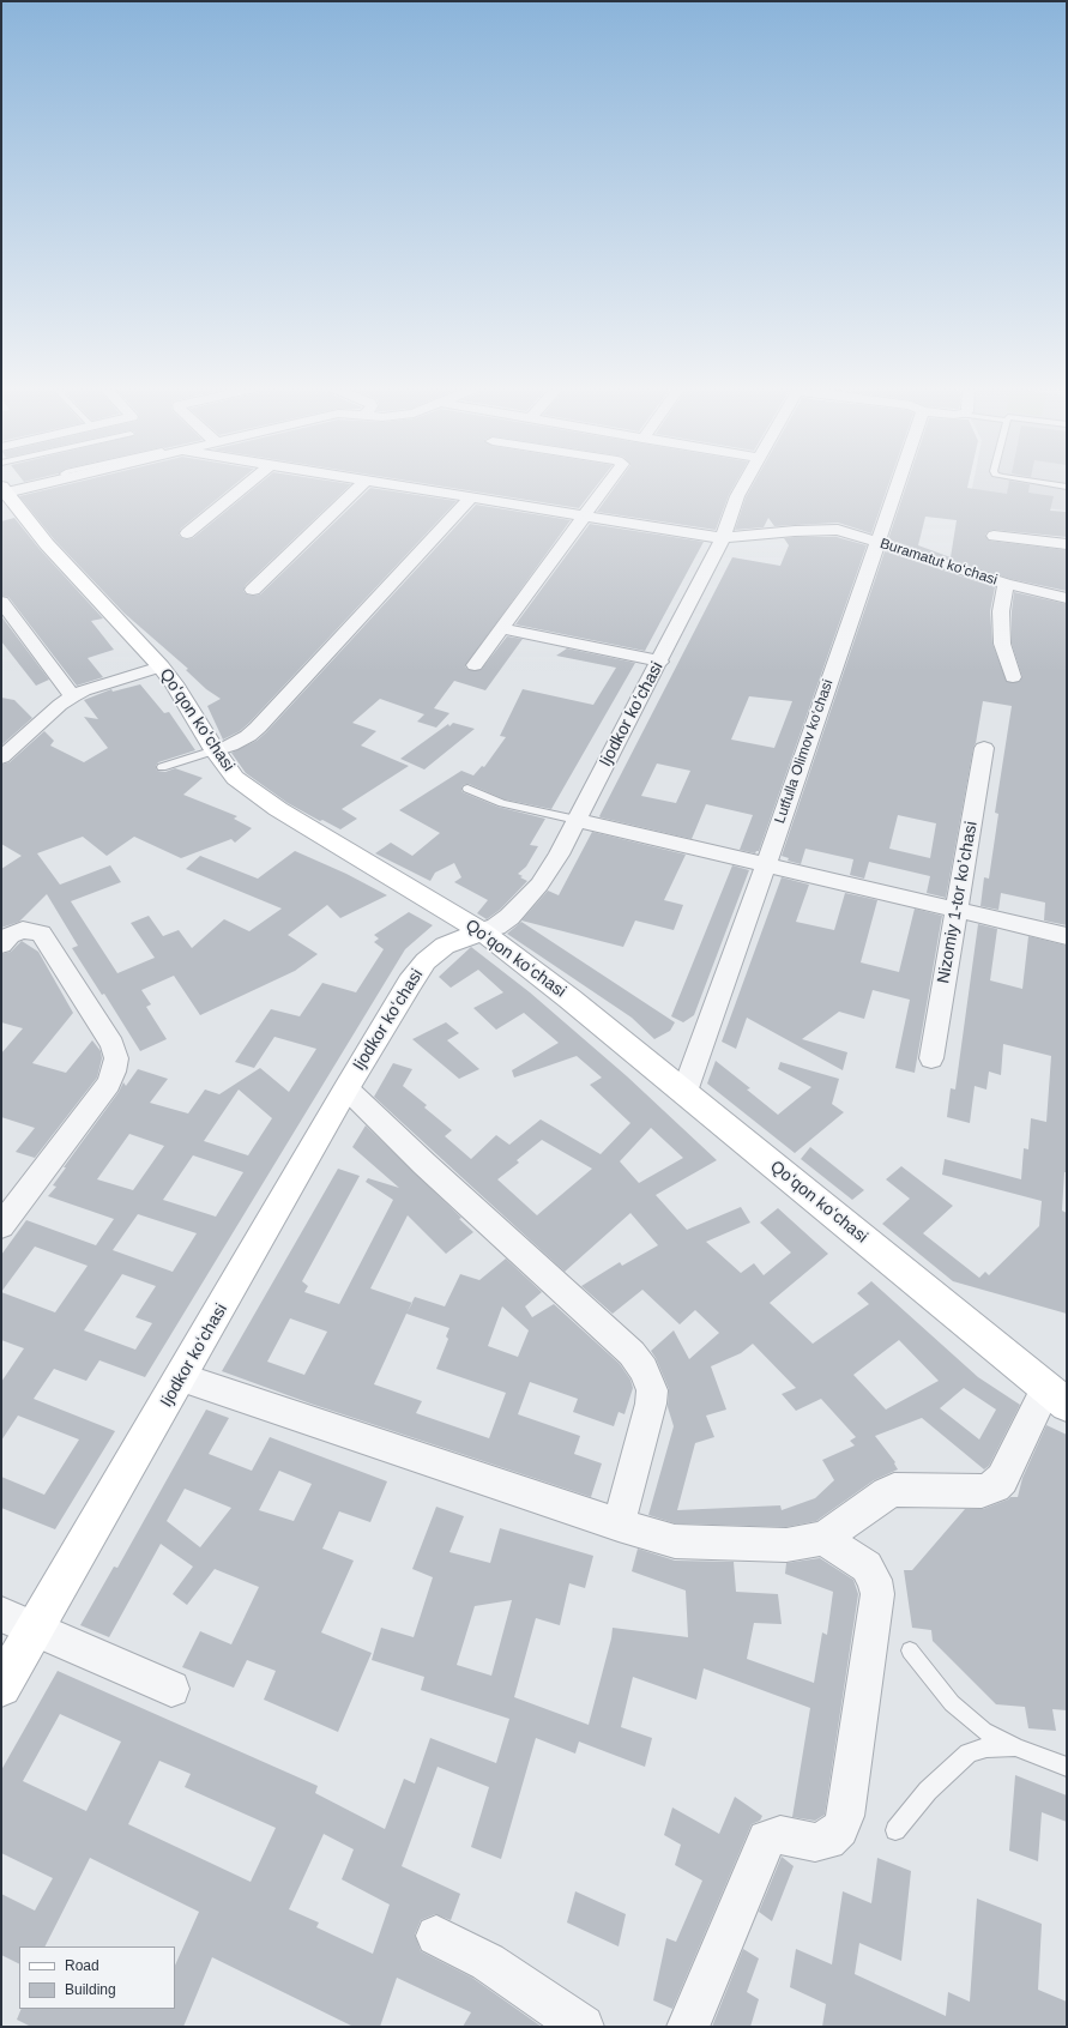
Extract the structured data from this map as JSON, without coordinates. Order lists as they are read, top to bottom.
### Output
{
  "streets": {
    "main road": ["Ijodkor koʻchasi", "Qoʻqon koʻchasi"],
    "street": ["Buramatut koʻchasi", "Lutfulla Olimov koʻchasi", "Nizomiy 1-tor koʼchasi"]
  },
  "crossings": [
    ["Buramatut koʻchasi", "Ijodkor koʻchasi"],
    ["Buramatut koʻchasi", "Lutfulla Olimov koʻchasi"],
    ["Ijodkor koʻchasi", "Qoʻqon koʻchasi"],
    ["Qoʻqon koʻchasi", "Lutfulla Olimov koʻchasi"]
  ],
  "legend": ["Road", "Building"]
}
